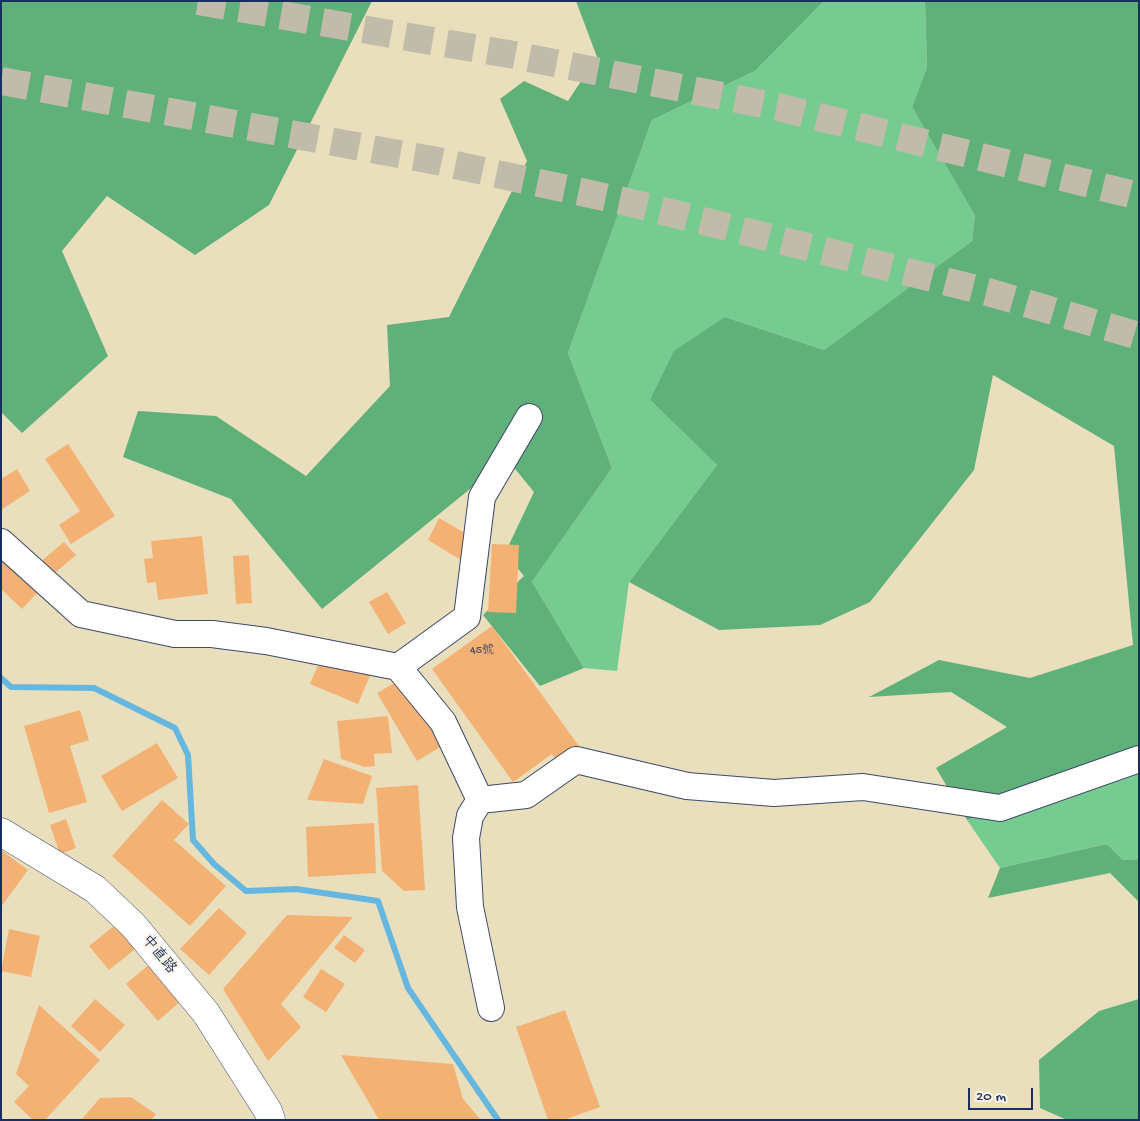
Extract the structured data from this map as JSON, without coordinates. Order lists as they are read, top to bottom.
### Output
{
  "streets": {
    "street": ["中直路"]
  },
  "house_numbers": ["45號"],
  "scale_bar": "20 m"
}
